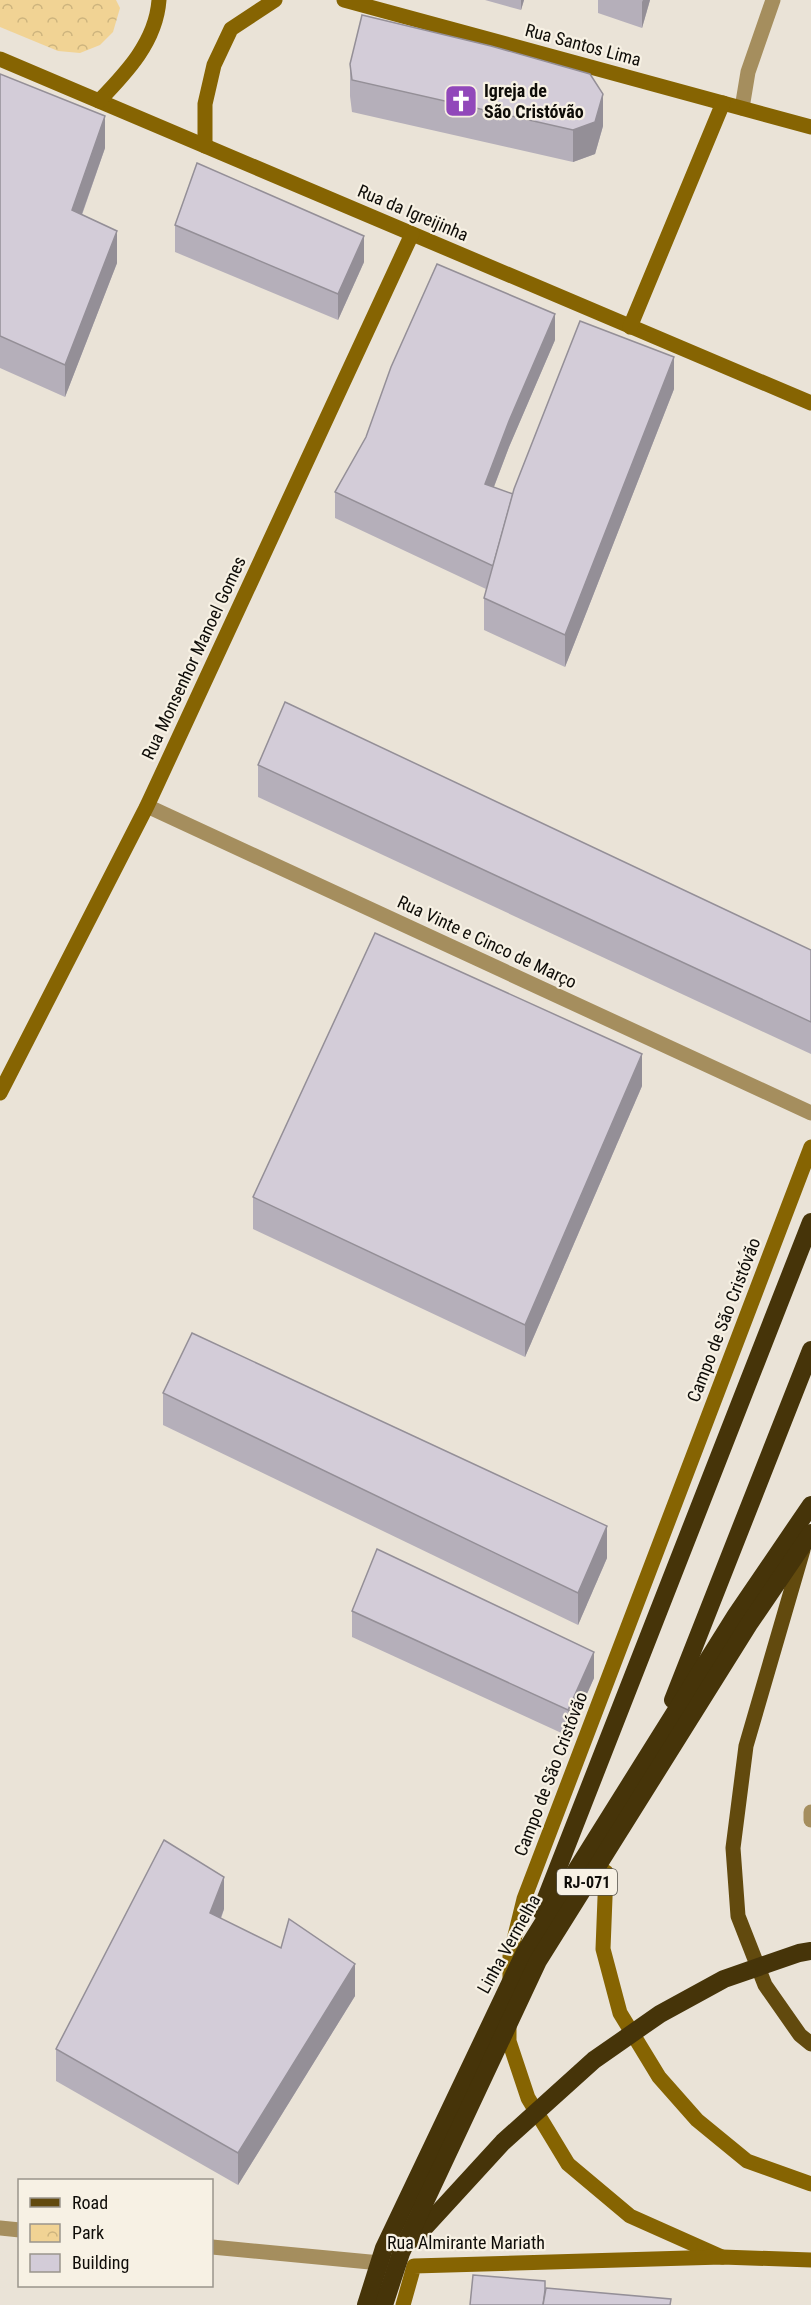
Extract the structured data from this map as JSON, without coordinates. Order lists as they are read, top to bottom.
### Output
{
  "streets": {
    "highway": ["RJ-071", "Linha Vermelha"],
    "street": [
      "Rua Santos Lima",
      "Rua da Igreijinha",
      "Rua Monsenhor Manoel Gomes",
      "Rua Vinte e Cinco de Março",
      "Campo de São Cristóvão",
      "Rua Almirante Mariath"
    ]
  },
  "crossings": [
    ["Rua da Igreijinha", "Rua Monsenhor Manoel Gomes"],
    ["Rua Monsenhor Manoel Gomes", "Rua Vinte e Cinco de Março"],
    ["Campo de São Cristóvão", "Rua Almirante Mariath"],
    ["Linha Vermelha", "Rua Almirante Mariath"]
  ],
  "places": {
    "church": ["Igreja de São Cristóvão"]
  },
  "legend": ["Road", "Park", "Building"]
}
